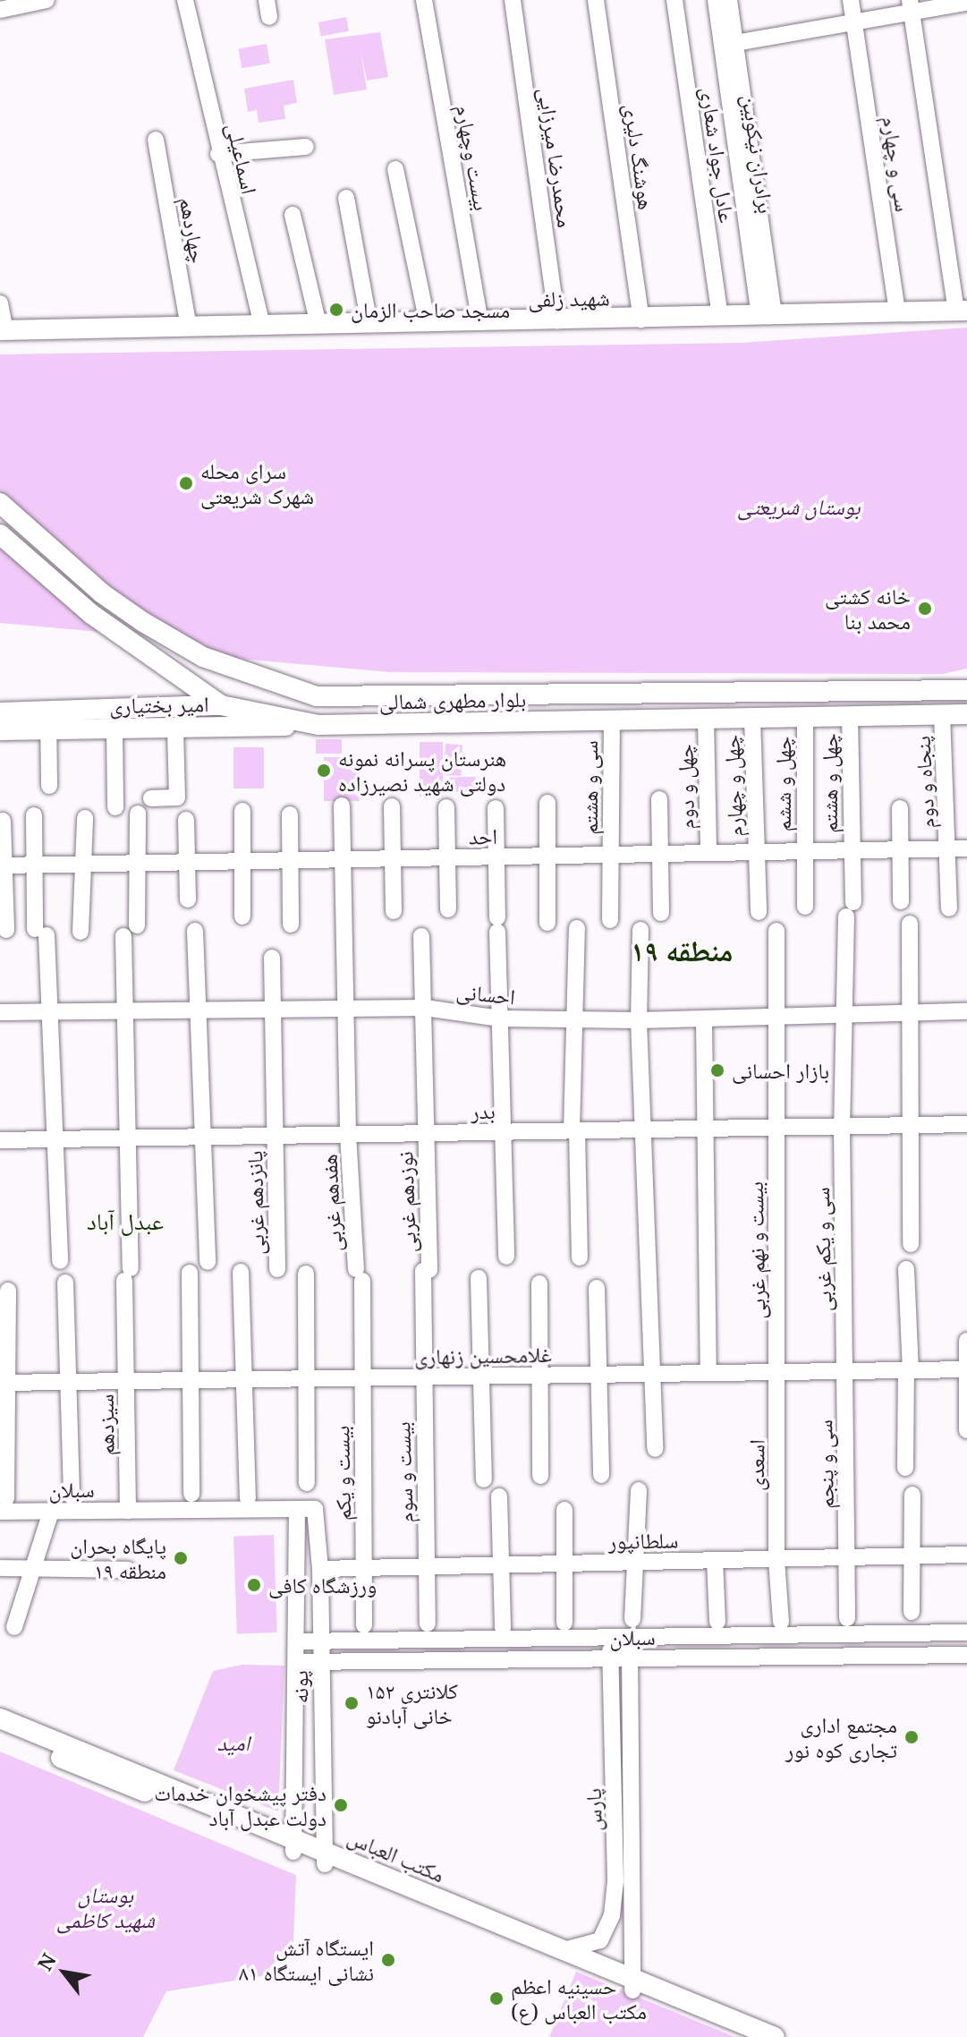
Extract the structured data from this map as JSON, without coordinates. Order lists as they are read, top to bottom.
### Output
{
  "streets": {
    "main road": [
      "شهید زلفی",
      "بلوار مطهری شمالی",
      "امیر بختیاری",
      "مکتب العباس"
    ],
    "street": [
      "برادران نیکوبین",
      "عادل جواد شعاری",
      "هوشنگ دلیری",
      "بیست وچهارم",
      "محمدرضا میرزایی",
      "اسماعیلی",
      "سی و چهارم",
      "چهاردهم",
      "پنجاه و دوم",
      "چهل و هشتم",
      "چهل و ششم",
      "چهل و چهارم",
      "چهل و دوم",
      "سی و هشتم",
      "احد",
      "احسانی",
      "بدر",
      "نوزدهم غربی",
      "پانزدهم غربی",
      "هفدهم غربی",
      "سی و یکم غربی",
      "بیست و نهم غربی",
      "غلامحسین زنهاری",
      "سیزدهم",
      "سی و پنجم",
      "اسعدی",
      "بیست و سوم",
      "بیست و یکم",
      "سبلان",
      "سلطانپور",
      "پونه",
      "پارس"
    ]
  },
  "crossings": [
    ["برادران نیکوبین", "شهید زلفی"],
    ["عادل جواد شعاری", "شهید زلفی"],
    ["هوشنگ دلیری", "شهید زلفی"],
    ["بیست وچهارم", "شهید زلفی"],
    ["محمدرضا میرزایی", "شهید زلفی"],
    ["اسماعیلی", "شهید زلفی"],
    ["سی و چهارم", "شهید زلفی"],
    ["چهاردهم", "شهید زلفی"],
    ["بلوار مطهری شمالی", "امیر بختیاری"],
    ["بلوار مطهری شمالی", "پنجاه و دوم"],
    ["بلوار مطهری شمالی", "چهل و هشتم"],
    ["بلوار مطهری شمالی", "چهل و ششم"],
    ["بلوار مطهری شمالی", "چهل و چهارم"],
    ["بلوار مطهری شمالی", "چهل و دوم"],
    ["بلوار مطهری شمالی", "سی و هشتم"],
    ["پنجاه و دوم", "احد"],
    ["چهل و هشتم", "احد"],
    ["چهل و هشتم", "احسانی"],
    ["چهل و هشتم", "سی و یکم غربی"],
    ["چهل و ششم", "احد"],
    ["چهل و چهارم", "احد"],
    ["چهل و دوم", "احد"],
    ["سی و هشتم", "احد"],
    ["احد", "هفدهم غربی"],
    ["احسانی", "نوزدهم غربی"],
    ["احسانی", "پانزدهم غربی"],
    ["احسانی", "هفدهم غربی"],
    ["احسانی", "سی و یکم غربی"],
    ["احسانی", "بیست و نهم غربی"],
    ["بدر", "نوزدهم غربی"],
    ["بدر", "پانزدهم غربی"],
    ["بدر", "هفدهم غربی"],
    ["بدر", "سی و یکم غربی"],
    ["بدر", "بیست و نهم غربی"],
    ["نوزدهم غربی", "غلامحسین زنهاری"],
    ["نوزدهم غربی", "بیست و سوم"],
    ["هفدهم غربی", "غلامحسین زنهاری"],
    ["هفدهم غربی", "بیست و یکم"],
    ["سی و یکم غربی", "غلامحسین زنهاری"],
    ["سی و یکم غربی", "سی و پنجم"],
    ["بیست و نهم غربی", "غلامحسین زنهاری"],
    ["بیست و نهم غربی", "اسعدی"],
    ["غلامحسین زنهاری", "سیزدهم"],
    ["غلامحسین زنهاری", "سی و پنجم"],
    ["غلامحسین زنهاری", "اسعدی"],
    ["غلامحسین زنهاری", "بیست و سوم"],
    ["غلامحسین زنهاری", "بیست و یکم"],
    ["سیزدهم", "سبلان"],
    ["سی و پنجم", "سلطانپور"],
    ["اسعدی", "سلطانپور"],
    ["بیست و سوم", "سلطانپور"],
    ["بیست و یکم", "سلطانپور"],
    ["سبلان", "پونه"],
    ["سبلان", "پارس"],
    ["سلطانپور", "پونه"],
    ["پونه", "مکتب العباس"],
    ["پارس", "مکتب العباس"]
  ],
  "districts": ["منطقه ۱۹", "عبدل آباد"],
  "parks": ["بوستان شریعتی", "امید", "بوستان شهید کاظمی"],
  "places": [
    "مسجد صاحب الزمان",
    "سرای محله شهرک شریعتی",
    "خانه کشتی محمد بنا",
    "هنرستان پسرانه نمونه دولتی شهید نصیرزاده",
    "بازار احسانی",
    "پایگاه بحران منطقه ۱۹",
    "ورزشگاه کافی",
    "کلانتری ۱۵۲ خانی آبادنو",
    "مجتمع اداری تجاری کوه نور",
    "دفتر پیشخوان خدمات دولت عبدل آباد",
    "ایستگاه آتش نشانی ایستگاه ۸۱",
    "حسینیه اعظم مکتب العباس (ع)"
  ],
  "north": "top left"
}
